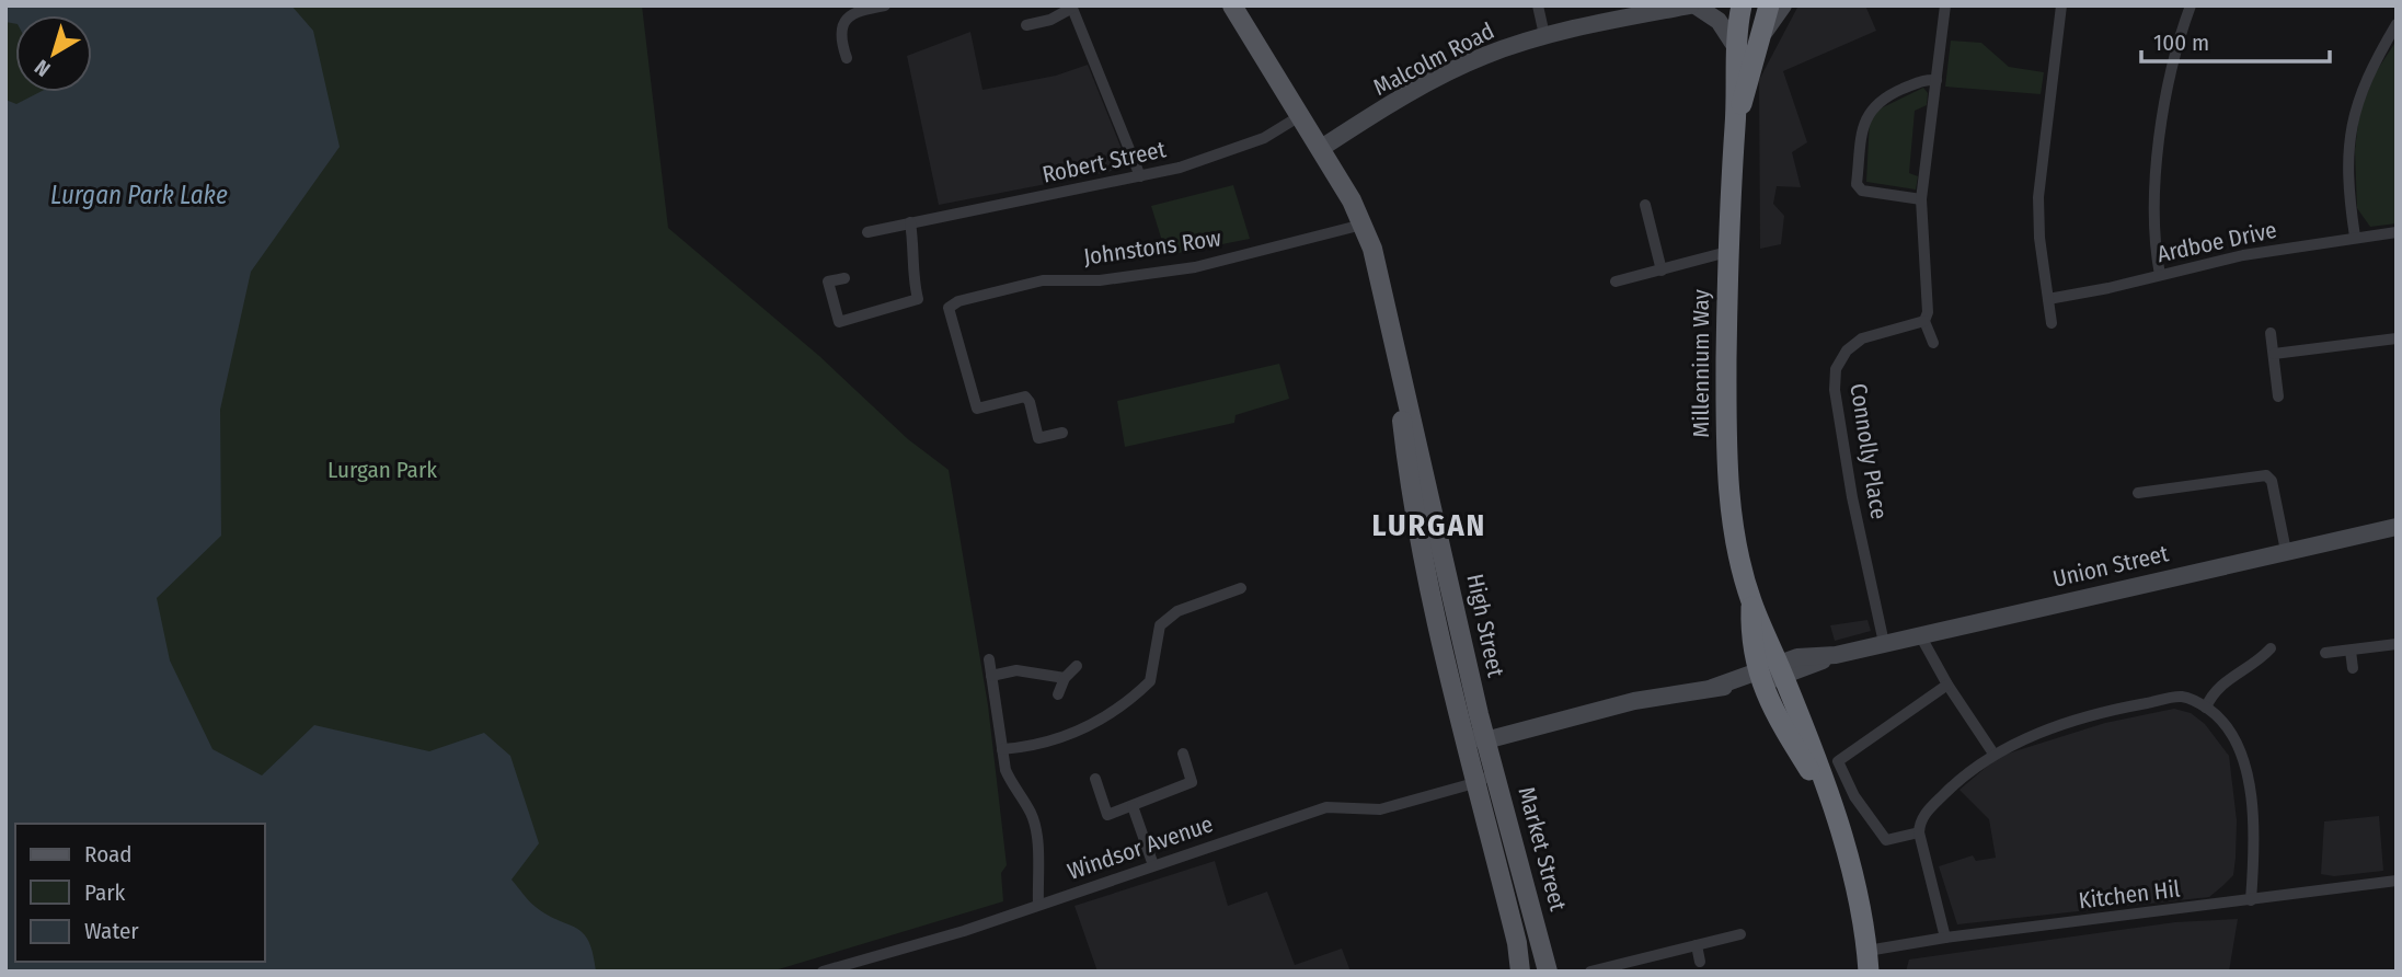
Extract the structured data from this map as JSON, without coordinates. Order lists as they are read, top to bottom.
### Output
{
  "streets": {
    "highway": ["Millennium Way"],
    "main road": ["High Street", "Market Street"],
    "street": [
      "Malcolm Road",
      "Robert Street",
      "Ardboe Drive",
      "Johnstons Row",
      "Connolly Place",
      "Union Street",
      "Windsor Avenue",
      "Kitchen Hil"
    ]
  },
  "crossings": [
    ["Malcolm Road", "High Street"],
    ["Robert Street", "High Street"],
    ["Johnstons Row", "High Street"],
    ["Millennium Way", "Union Street"],
    ["Millennium Way", "Kitchen Hil"],
    ["Connolly Place", "Union Street"],
    ["Union Street", "High Street"],
    ["Union Street", "Market Street"],
    ["High Street", "Market Street"],
    ["Windsor Avenue", "Market Street"]
  ],
  "districts": ["LURGAN"],
  "water": ["Lurgan Park Lake"],
  "parks": ["Lurgan Park"],
  "legend": ["Road", "Park", "Water"],
  "scale_bar": "100 m",
  "north": "bottom left"
}
